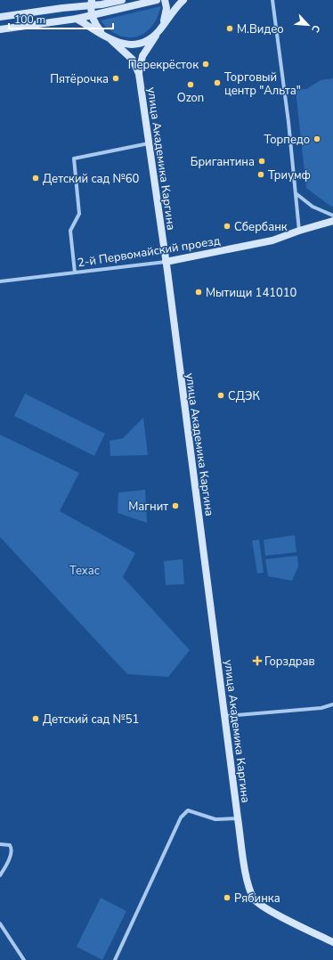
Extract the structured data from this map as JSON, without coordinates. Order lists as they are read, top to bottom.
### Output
{
  "streets": {
    "street": ["улица Академика Каргина", "2-й Первомайский проезд"]
  },
  "crossings": [
    ["улица Академика Каргина", "2-й Первомайский проезд"]
  ],
  "parks": ["Техас"],
  "places": {
    "other": [
      "М.Видео",
      "Перекрёсток",
      "Пятёрочка",
      "Торговый центр \"Альта\"",
      "Ozon",
      "Торпедо",
      "Бригантина",
      "Триумф",
      "Детский сад №60",
      "Сбербанк",
      "Мытищи 141010",
      "СДЭК",
      "Магнит",
      "Детский сад №51",
      "Рябинка"
    ],
    "health": ["Горздрав"]
  },
  "scale_bar": "100 m",
  "north": "bottom right"
}
